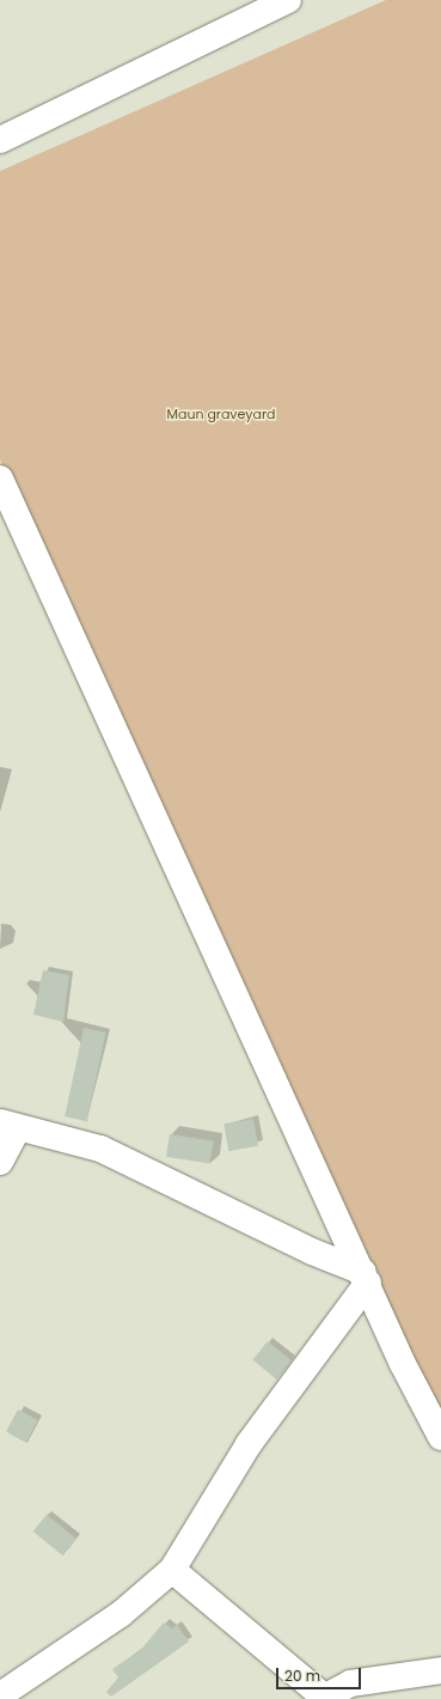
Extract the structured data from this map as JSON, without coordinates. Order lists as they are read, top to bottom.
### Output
{
  "parks": ["Maun graveyard"],
  "scale_bar": "20 m"
}
